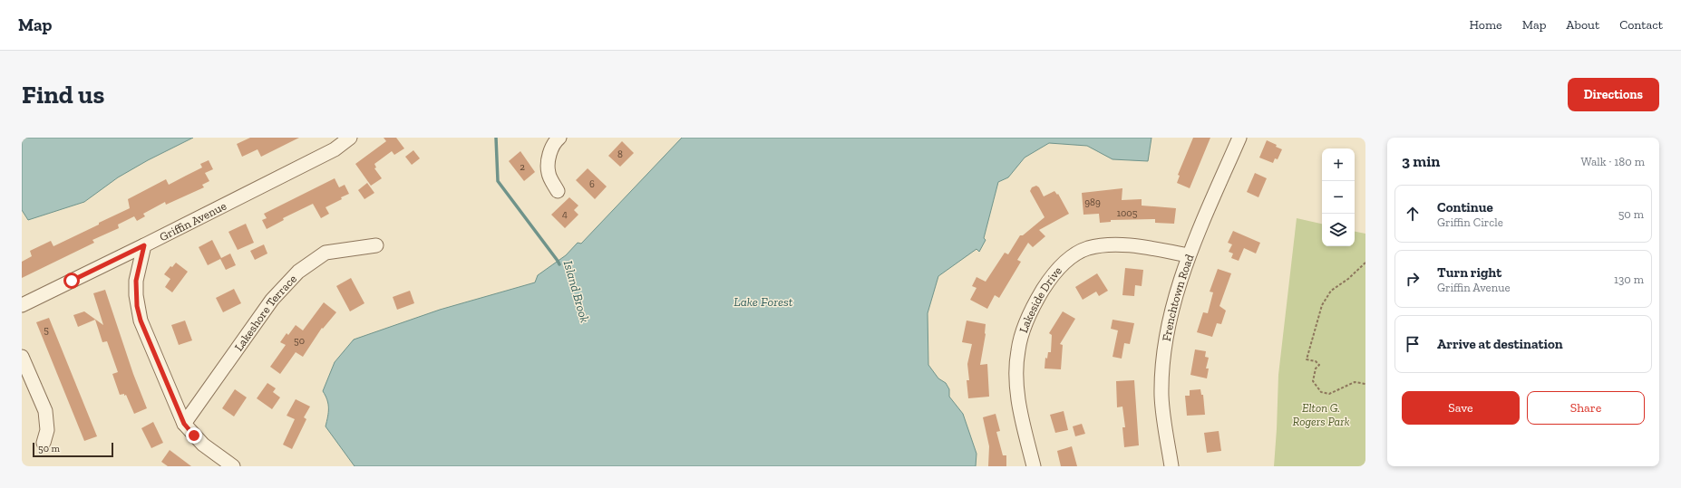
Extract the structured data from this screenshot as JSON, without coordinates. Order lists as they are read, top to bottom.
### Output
{
  "streets": {
    "street": [
      "Griffin Avenue",
      "Frenchtown Road",
      "Lakeside Drive",
      "Lakeshore Terrace"
    ]
  },
  "crossings": [
    ["Frenchtown Road", "Lakeside Drive"]
  ],
  "water": ["Island Brook", "Lake Forest"],
  "parks": ["Elton G. Rogers Park"],
  "house_numbers": [
    "8",
    "2",
    "6",
    "989",
    "1005",
    "4",
    "5",
    "50"
  ],
  "scale_bar": "50 m",
  "page": {
    "header": "Map",
    "nav": [
      "Home",
      "Map",
      "About",
      "Contact"
    ],
    "buttons": [
      "Directions",
      ["Save", "Share"]
    ],
    "title": "Find us",
    "heading": ["3 min", "Walk · 180 m"],
    "map_buttons": ["+", "−"],
    "list": [
      ["Continue", "Griffin Circle", "50 m"],
      ["Turn right", "Griffin Avenue", "130 m"],
      "Arrive at destination"
    ],
    "scale": "50 m"
  }
}
